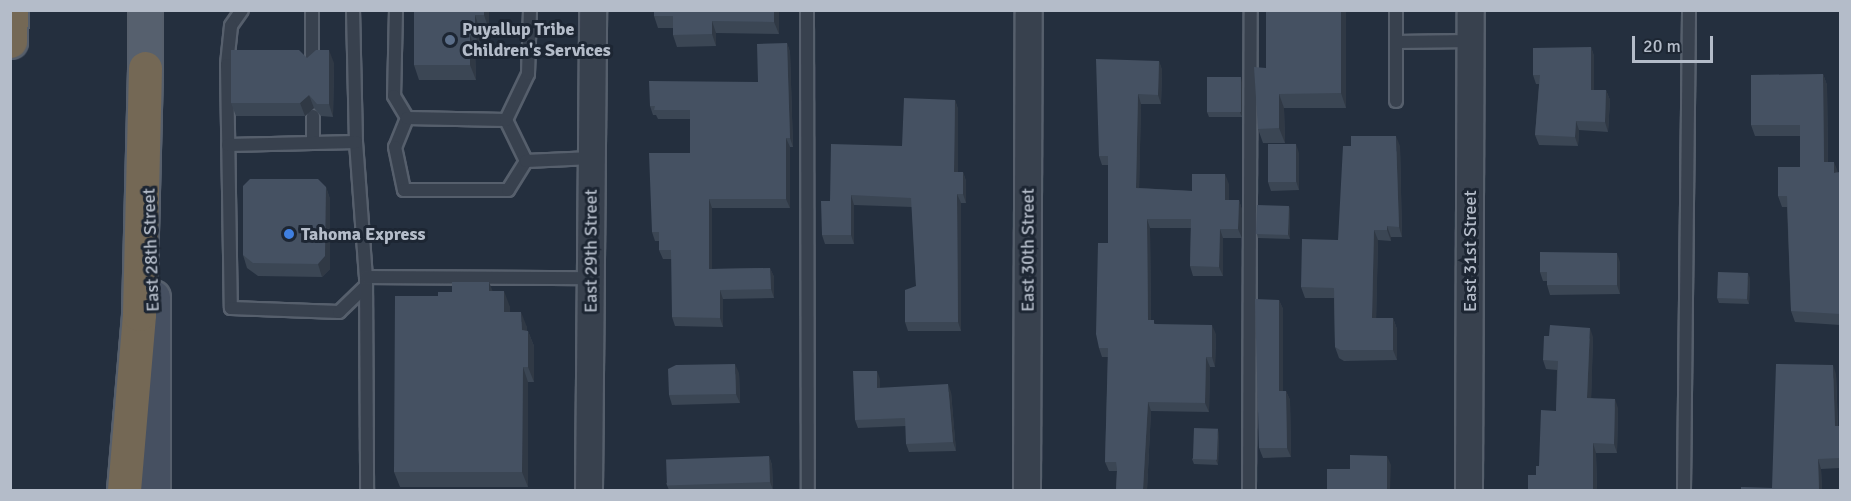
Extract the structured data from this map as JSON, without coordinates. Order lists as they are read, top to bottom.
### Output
{
  "streets": {
    "main road": ["East 28th Street"],
    "street": ["East 30th Street", "East 29th Street", "East 31st Street"]
  },
  "places": ["Puyallup Tribe Children's Services", "Tahoma Express"],
  "scale_bar": "20 m"
}
